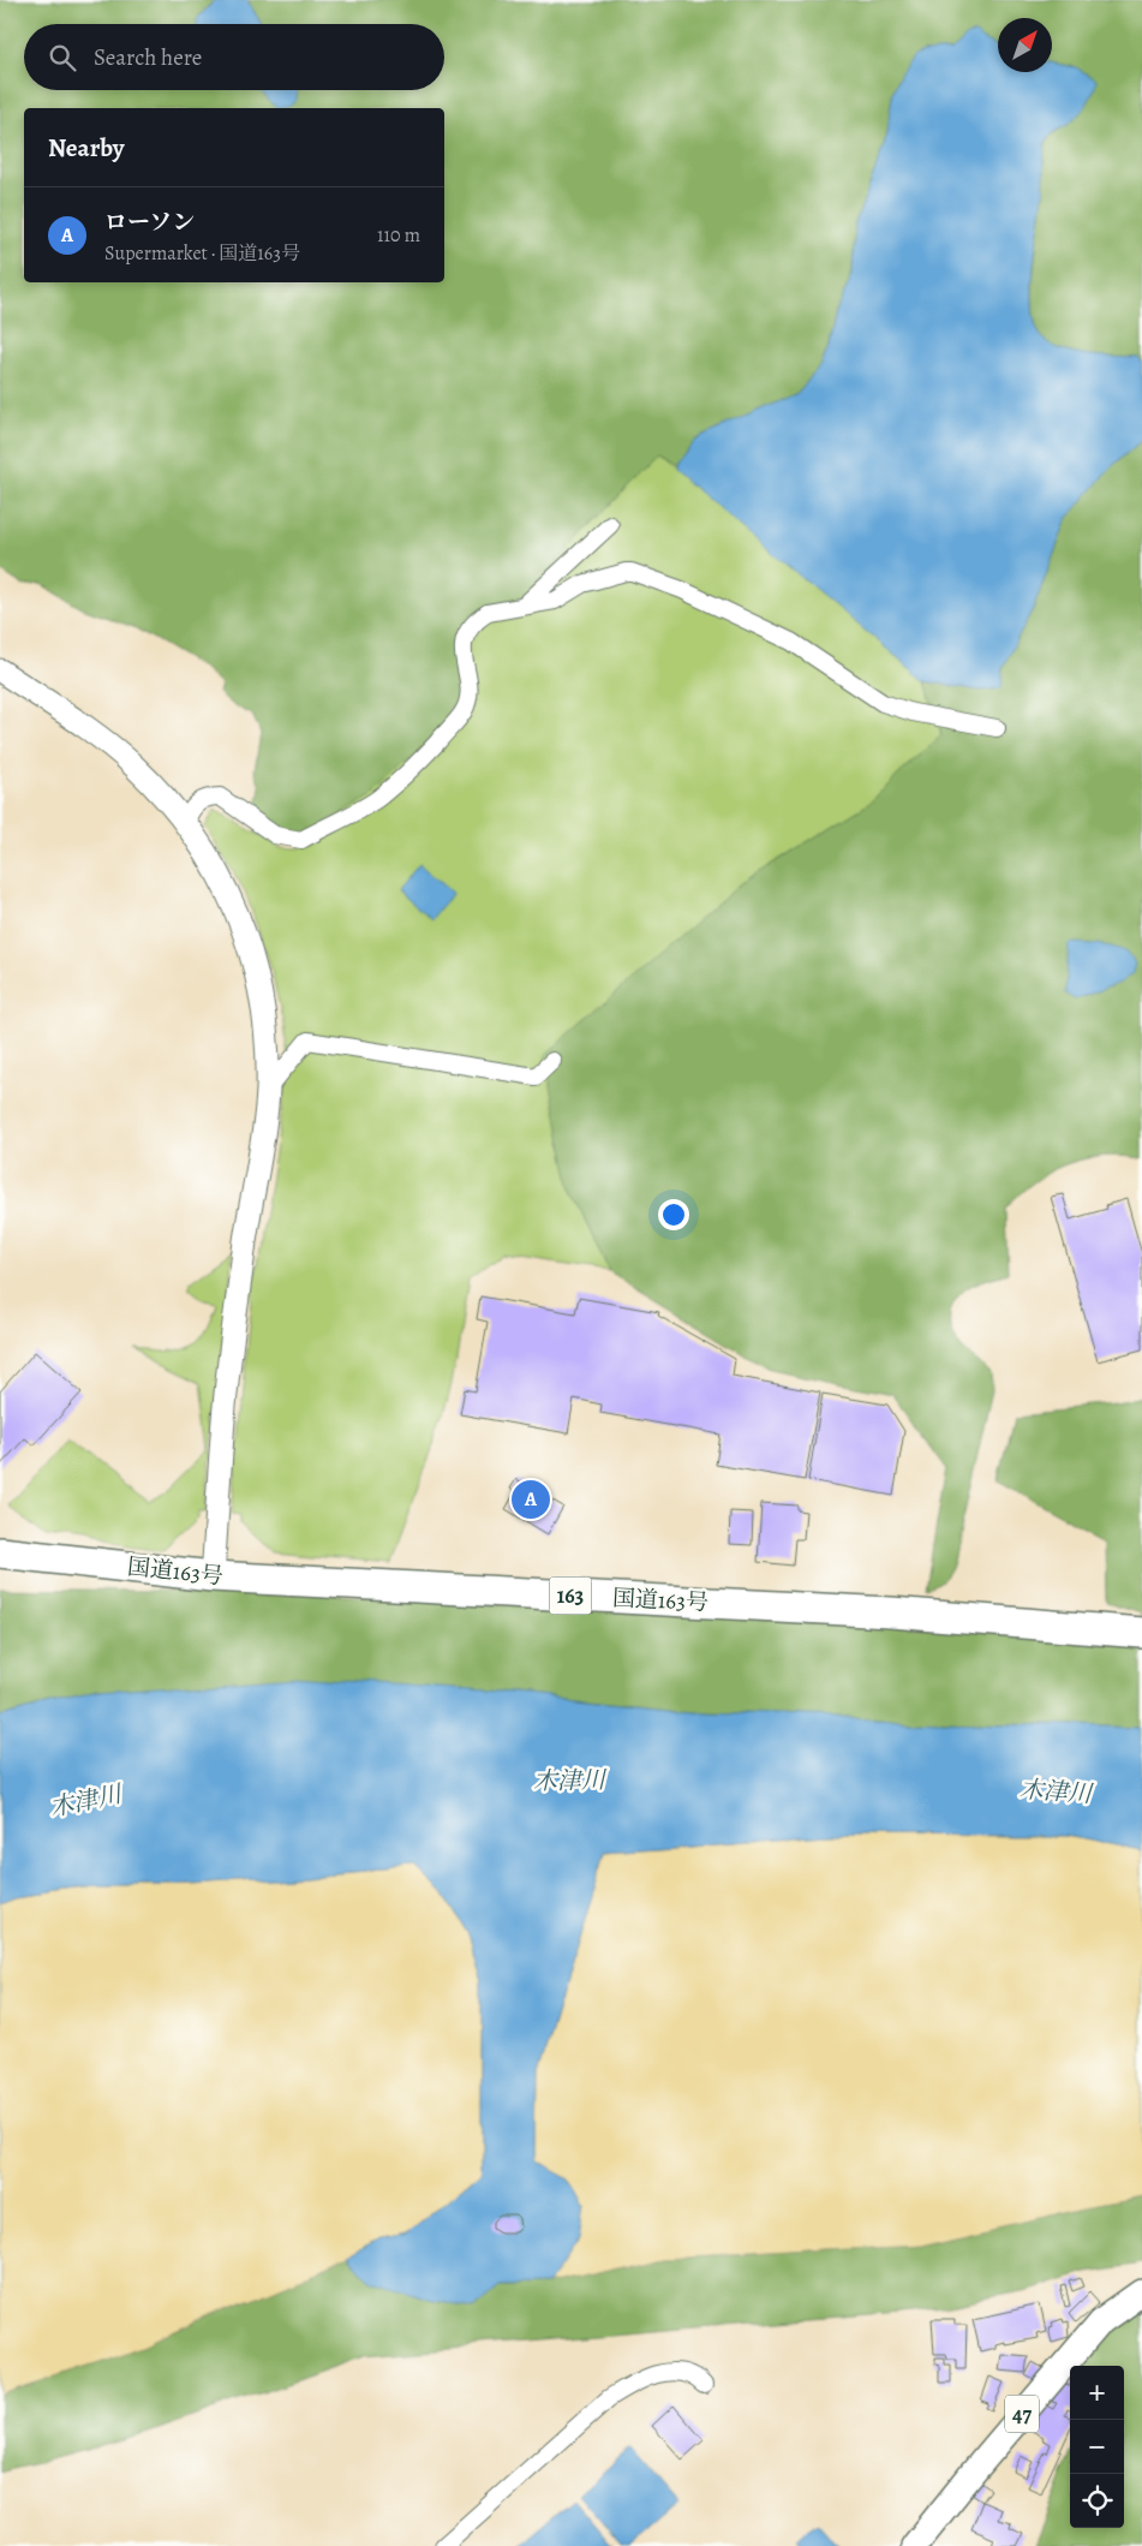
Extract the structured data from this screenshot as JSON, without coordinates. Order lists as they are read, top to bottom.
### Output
{
  "streets": {
    "highway": ["国道163号", "163"],
    "main road": ["47"]
  },
  "water": ["木津川"],
  "north": "top right",
  "page": {
    "search": "Search here",
    "heading": "Nearby",
    "list": [
      {
        "mark": "A",
        "name": "ローソン",
        "note": "Supermarket · 国道163号",
        "value": "110 m"
      }
    ],
    "pins": "A",
    "map_buttons": ["+", "−"]
  }
}
